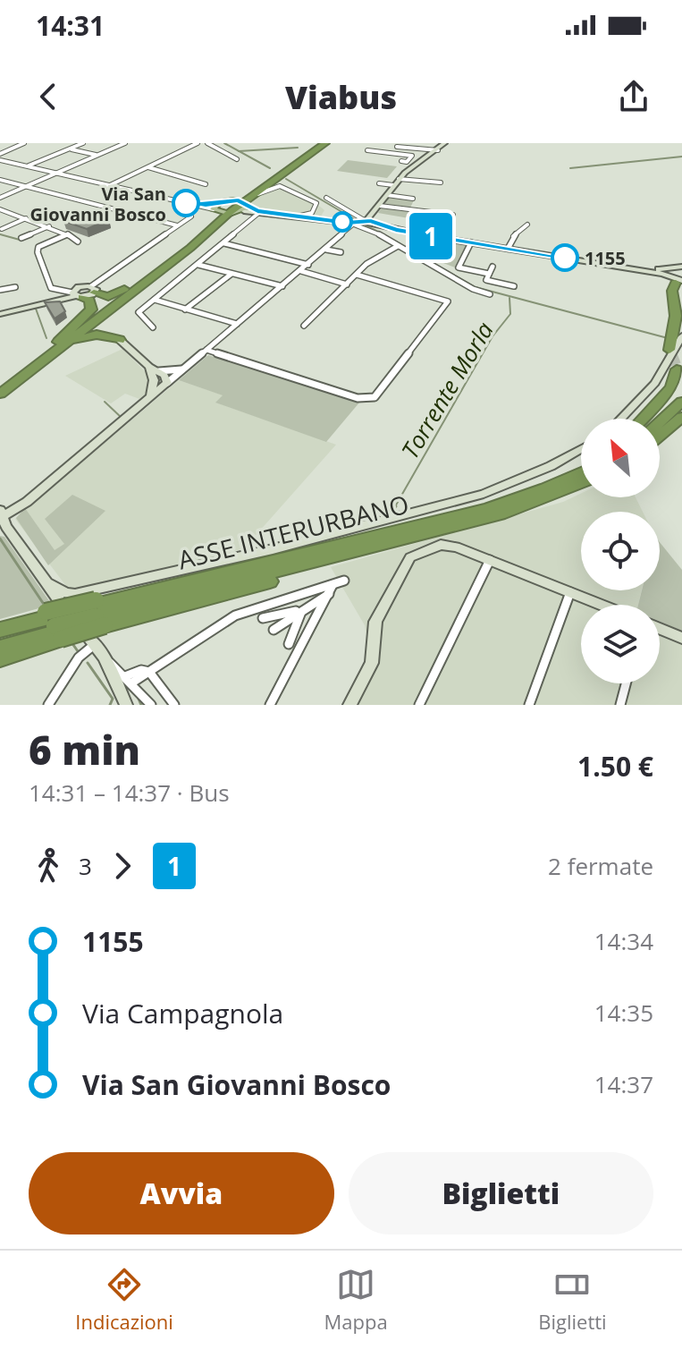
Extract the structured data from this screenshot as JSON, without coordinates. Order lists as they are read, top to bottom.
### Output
{
  "streets": {
    "highway": ["ASSE INTERURBANO"]
  },
  "water": ["Torrente Morla"],
  "places": ["Via San Giovanni Bosco", "1155"],
  "lines": ["bus line 1"],
  "north": "top left",
  "page": {
    "status": "14:31",
    "header": "Viabus",
    "on_map": "1",
    "heading": ["6 min", "14:31 – 14:37 · Bus", "1.50 €"],
    "legs": ["3", "1", "2 fermate"],
    "list": [
      {
        "name": "1155",
        "value": "14:34"
      },
      {
        "name": "Via Campagnola",
        "value": "14:35"
      },
      {
        "name": "Via San Giovanni Bosco",
        "value": "14:37"
      }
    ],
    "buttons": ["Avvia", "Biglietti"],
    "tabs": ["Indicazioni", "Mappa", "Biglietti"]
  }
}
